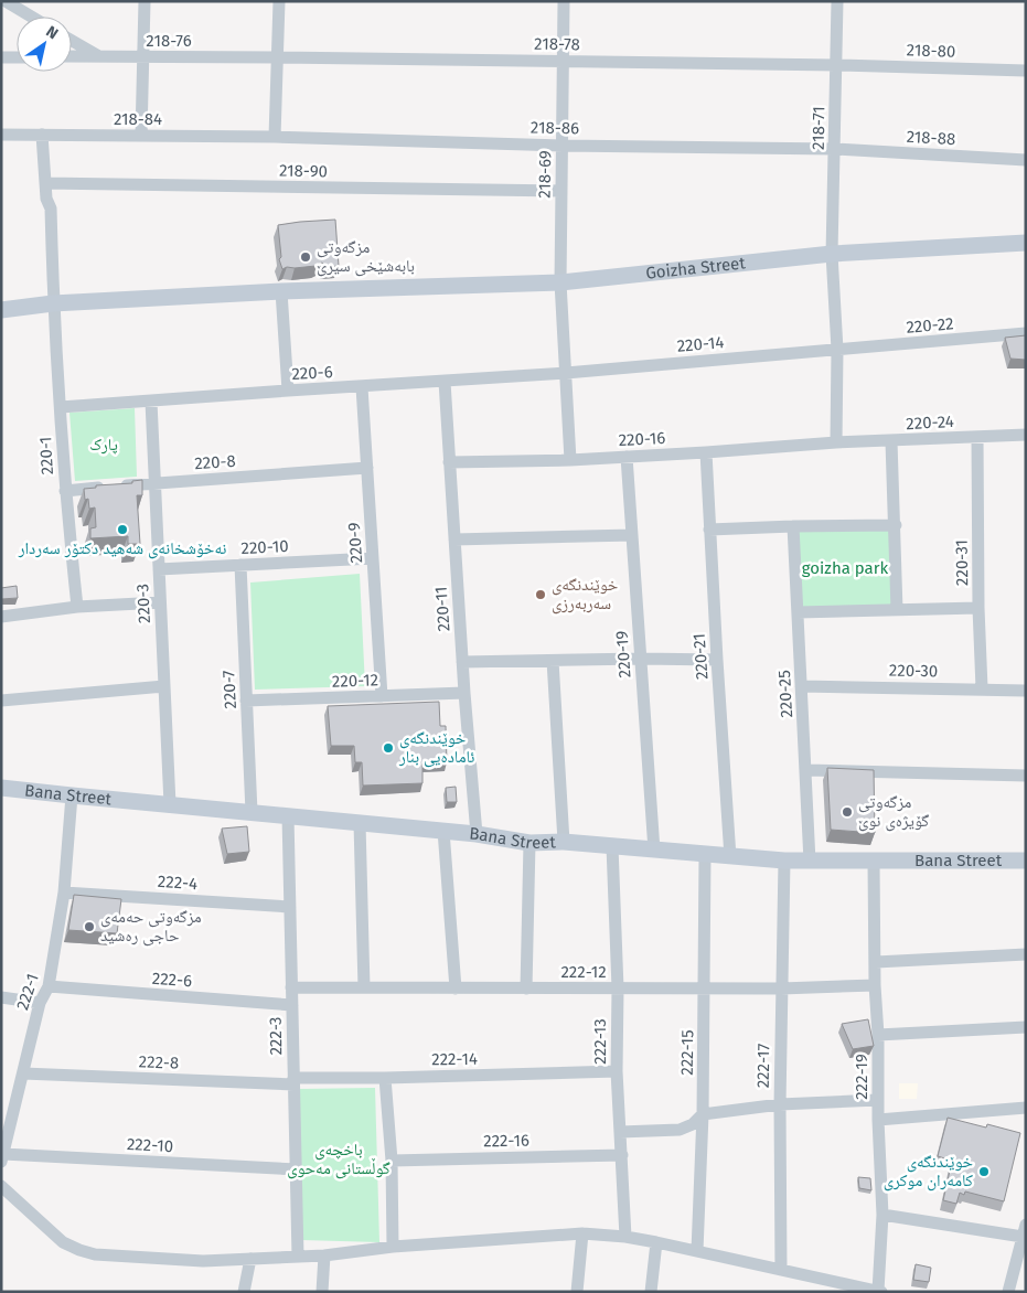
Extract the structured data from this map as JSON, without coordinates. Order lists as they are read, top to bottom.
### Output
{
  "streets": {
    "street": [
      "218-76",
      "218-78",
      "218-80",
      "218-84",
      "218-86",
      "218-71",
      "218-88",
      "218-90",
      "218-69",
      "Goizha Street",
      "220-22",
      "220-14",
      "220-6",
      "220-24",
      "220-16",
      "220-1",
      "220-8",
      "220-9",
      "220-10",
      "220-31",
      "220-3",
      "220-11",
      "220-19",
      "220-21",
      "220-30",
      "220-12",
      "220-7",
      "220-25",
      "Bana Street",
      "222-4",
      "222-12",
      "222-6",
      "222-1",
      "222-3",
      "222-13",
      "222-15",
      "222-14",
      "222-8",
      "222-17",
      "222-19",
      "222-16",
      "222-10"
    ]
  },
  "crossings": [
    ["218-76", "218-78"],
    ["218-78", "218-80"],
    ["218-78", "218-71"],
    ["218-78", "218-69"],
    ["218-80", "218-71"],
    ["218-84", "218-86"],
    ["218-84", "220-1"],
    ["218-86", "218-71"],
    ["218-86", "218-88"],
    ["218-86", "218-69"],
    ["218-71", "218-88"],
    ["218-71", "Goizha Street"],
    ["218-71", "220-22"],
    ["218-71", "220-14"],
    ["218-71", "220-24"],
    ["218-71", "220-16"],
    ["218-90", "218-69"],
    ["218-90", "220-1"],
    ["218-69", "Goizha Street"],
    ["218-69", "220-14"],
    ["218-69", "220-6"],
    ["218-69", "220-16"],
    ["Goizha Street", "220-1"],
    ["220-22", "220-14"],
    ["220-14", "220-6"],
    ["220-6", "220-1"],
    ["220-6", "220-9"],
    ["220-6", "220-3"],
    ["220-6", "220-11"],
    ["220-24", "220-16"],
    ["220-24", "220-31"],
    ["220-16", "220-11"],
    ["220-16", "220-19"],
    ["220-16", "220-21"],
    ["220-1", "220-8"],
    ["220-8", "220-9"],
    ["220-8", "220-3"],
    ["220-9", "220-10"],
    ["220-9", "220-12"],
    ["220-10", "220-3"],
    ["220-10", "220-7"],
    ["220-31", "220-30"],
    ["220-3", "Bana Street"],
    ["220-11", "220-12"],
    ["220-11", "Bana Street"],
    ["220-19", "Bana Street"],
    ["220-21", "Bana Street"],
    ["220-30", "220-25"],
    ["220-12", "220-7"],
    ["220-7", "Bana Street"],
    ["220-25", "Bana Street"],
    ["Bana Street", "222-1"],
    ["Bana Street", "222-3"],
    ["Bana Street", "222-13"],
    ["Bana Street", "222-15"],
    ["Bana Street", "222-17"],
    ["Bana Street", "222-19"],
    ["222-4", "222-1"],
    ["222-4", "222-3"],
    ["222-12", "222-3"],
    ["222-12", "222-13"],
    ["222-12", "222-15"],
    ["222-12", "222-17"],
    ["222-12", "222-19"],
    ["222-6", "222-1"],
    ["222-6", "222-3"],
    ["222-1", "222-8"],
    ["222-1", "222-10"],
    ["222-3", "222-14"],
    ["222-3", "222-8"],
    ["222-3", "222-10"],
    ["222-13", "222-14"],
    ["222-13", "222-16"],
    ["222-14", "222-8"]
  ],
  "parks": ["پارک", "goizha park", "باخچەی گوڵستانی مەحوی"],
  "places": [
    "مزگه‌وتی بابەشێخی سیرێ",
    "نەخۆشخانەی شەهید دکتۆر سەردار",
    "خوێندنگەی سەربەرزی",
    "خوێندنگەی ئامادەیی بنار",
    "مزگەوتی گۆیژەی نوێ",
    "مزگەوتی حەمەی حاجی رەشید",
    "خوێندنگەی کامەران موکری"
  ],
  "north": "top right"
}
